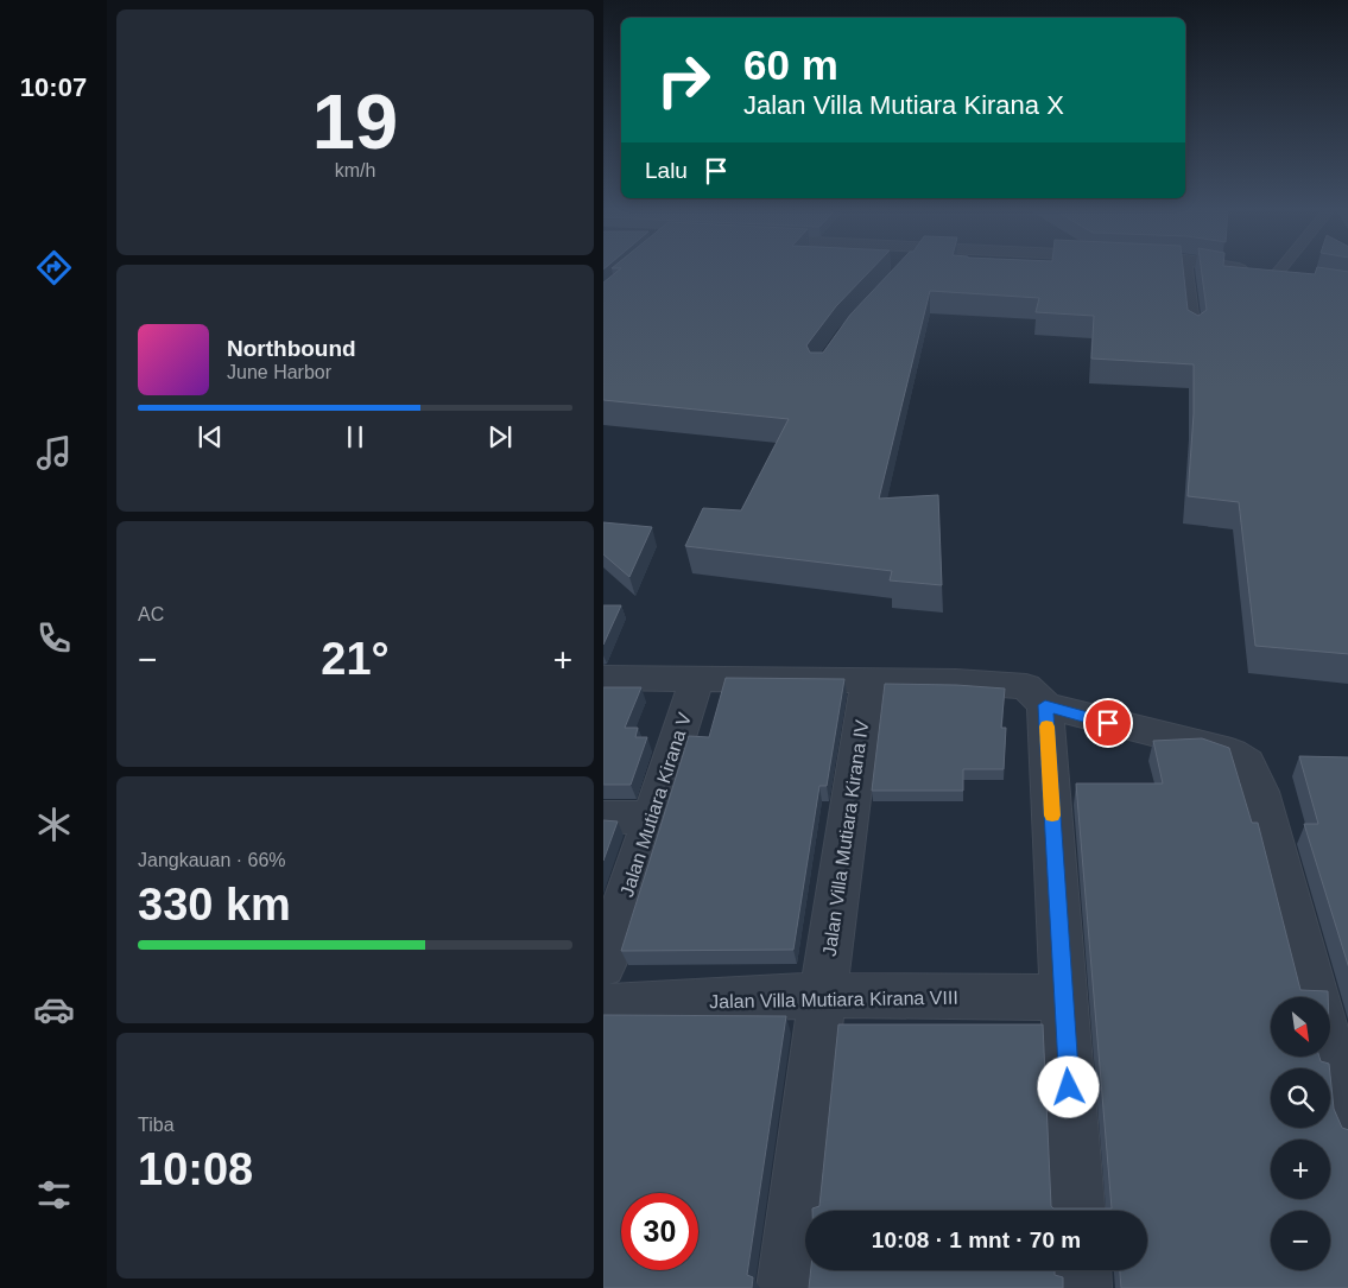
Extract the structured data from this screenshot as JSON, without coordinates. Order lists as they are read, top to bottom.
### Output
{
  "streets": {
    "street": ["Jalan Mutiara Kirana V", "Jalan Villa Mutiara Kirana IV", "Jalan Villa Mutiara Kirana VIII"]
  },
  "crossings": [
    ["Jalan Villa Mutiara Kirana IV", "Jalan Villa Mutiara Kirana VIII"]
  ],
  "north": "bottom right",
  "page": {
    "tabs": "10:07",
    "tile": [
      ["19", "km/h"],
      "AC",
      ["Jangkauan · 66%", "330 km"],
      ["Tiba", "10:08"]
    ],
    "turn": ["60 m", "Jalan Villa Mutiara Kirana X"],
    "then": "Lalu",
    "song": ["Northbound", "June Harbor"],
    "heat": ["−", "21°", "+"],
    "map_buttons": ["+", "−"],
    "limit": "30",
    "trip": "10:08 · 1 mnt · 70 m"
  }
}
